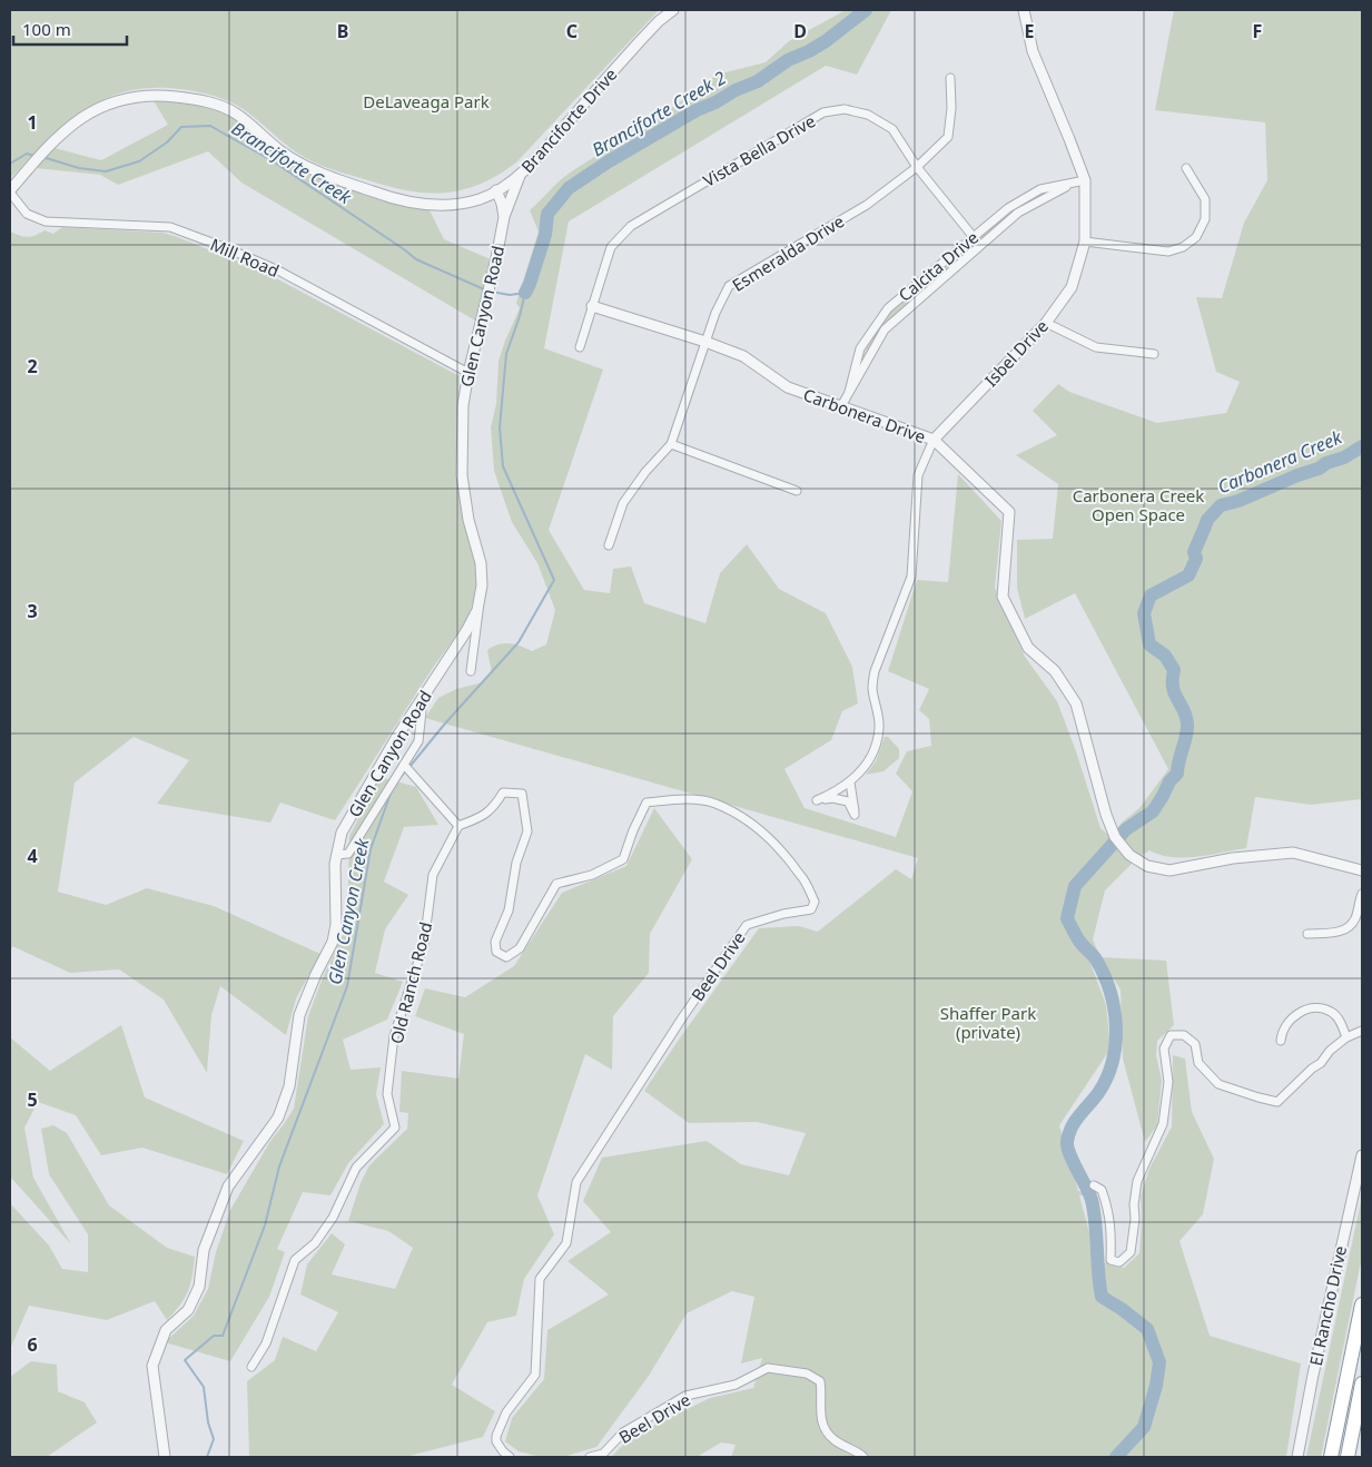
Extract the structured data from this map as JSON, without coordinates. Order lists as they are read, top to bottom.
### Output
{
  "streets": {
    "street": [
      "Branciforte Drive",
      "Vista Bella Drive",
      "Esmeralda Drive",
      "Mill Road",
      "Calcita Drive",
      "Glen Canyon Road",
      "Isbel Drive",
      "Carbonera Drive",
      "Beel Drive",
      "Old Ranch Road",
      "El Rancho Drive"
    ]
  },
  "crossings": [
    ["Branciforte Drive", "Mill Road"],
    ["Branciforte Drive", "Glen Canyon Road"],
    ["Vista Bella Drive", "Esmeralda Drive"],
    ["Vista Bella Drive", "Calcita Drive"],
    ["Vista Bella Drive", "Carbonera Drive"],
    ["Esmeralda Drive", "Carbonera Drive"],
    ["Mill Road", "Glen Canyon Road"],
    ["Calcita Drive", "Isbel Drive"],
    ["Calcita Drive", "Carbonera Drive"],
    ["Isbel Drive", "Carbonera Drive"],
    ["Beel Drive", "Old Ranch Road"]
  ],
  "water": [
    "Branciforte Creek 2",
    "Branciforte Creek",
    "Carbonera Creek",
    "Glen Canyon Creek"
  ],
  "parks": ["DeLaveaga Park", "Carbonera Creek Open Space", "Shaffer Park (private)"],
  "scale_bar": "100 m",
  "grid": {
    "columns": [
      "B",
      "C",
      "D",
      "E",
      "F"
    ],
    "rows": [
      "1",
      "2",
      "3",
      "4",
      "5",
      "6"
    ]
  }
}
